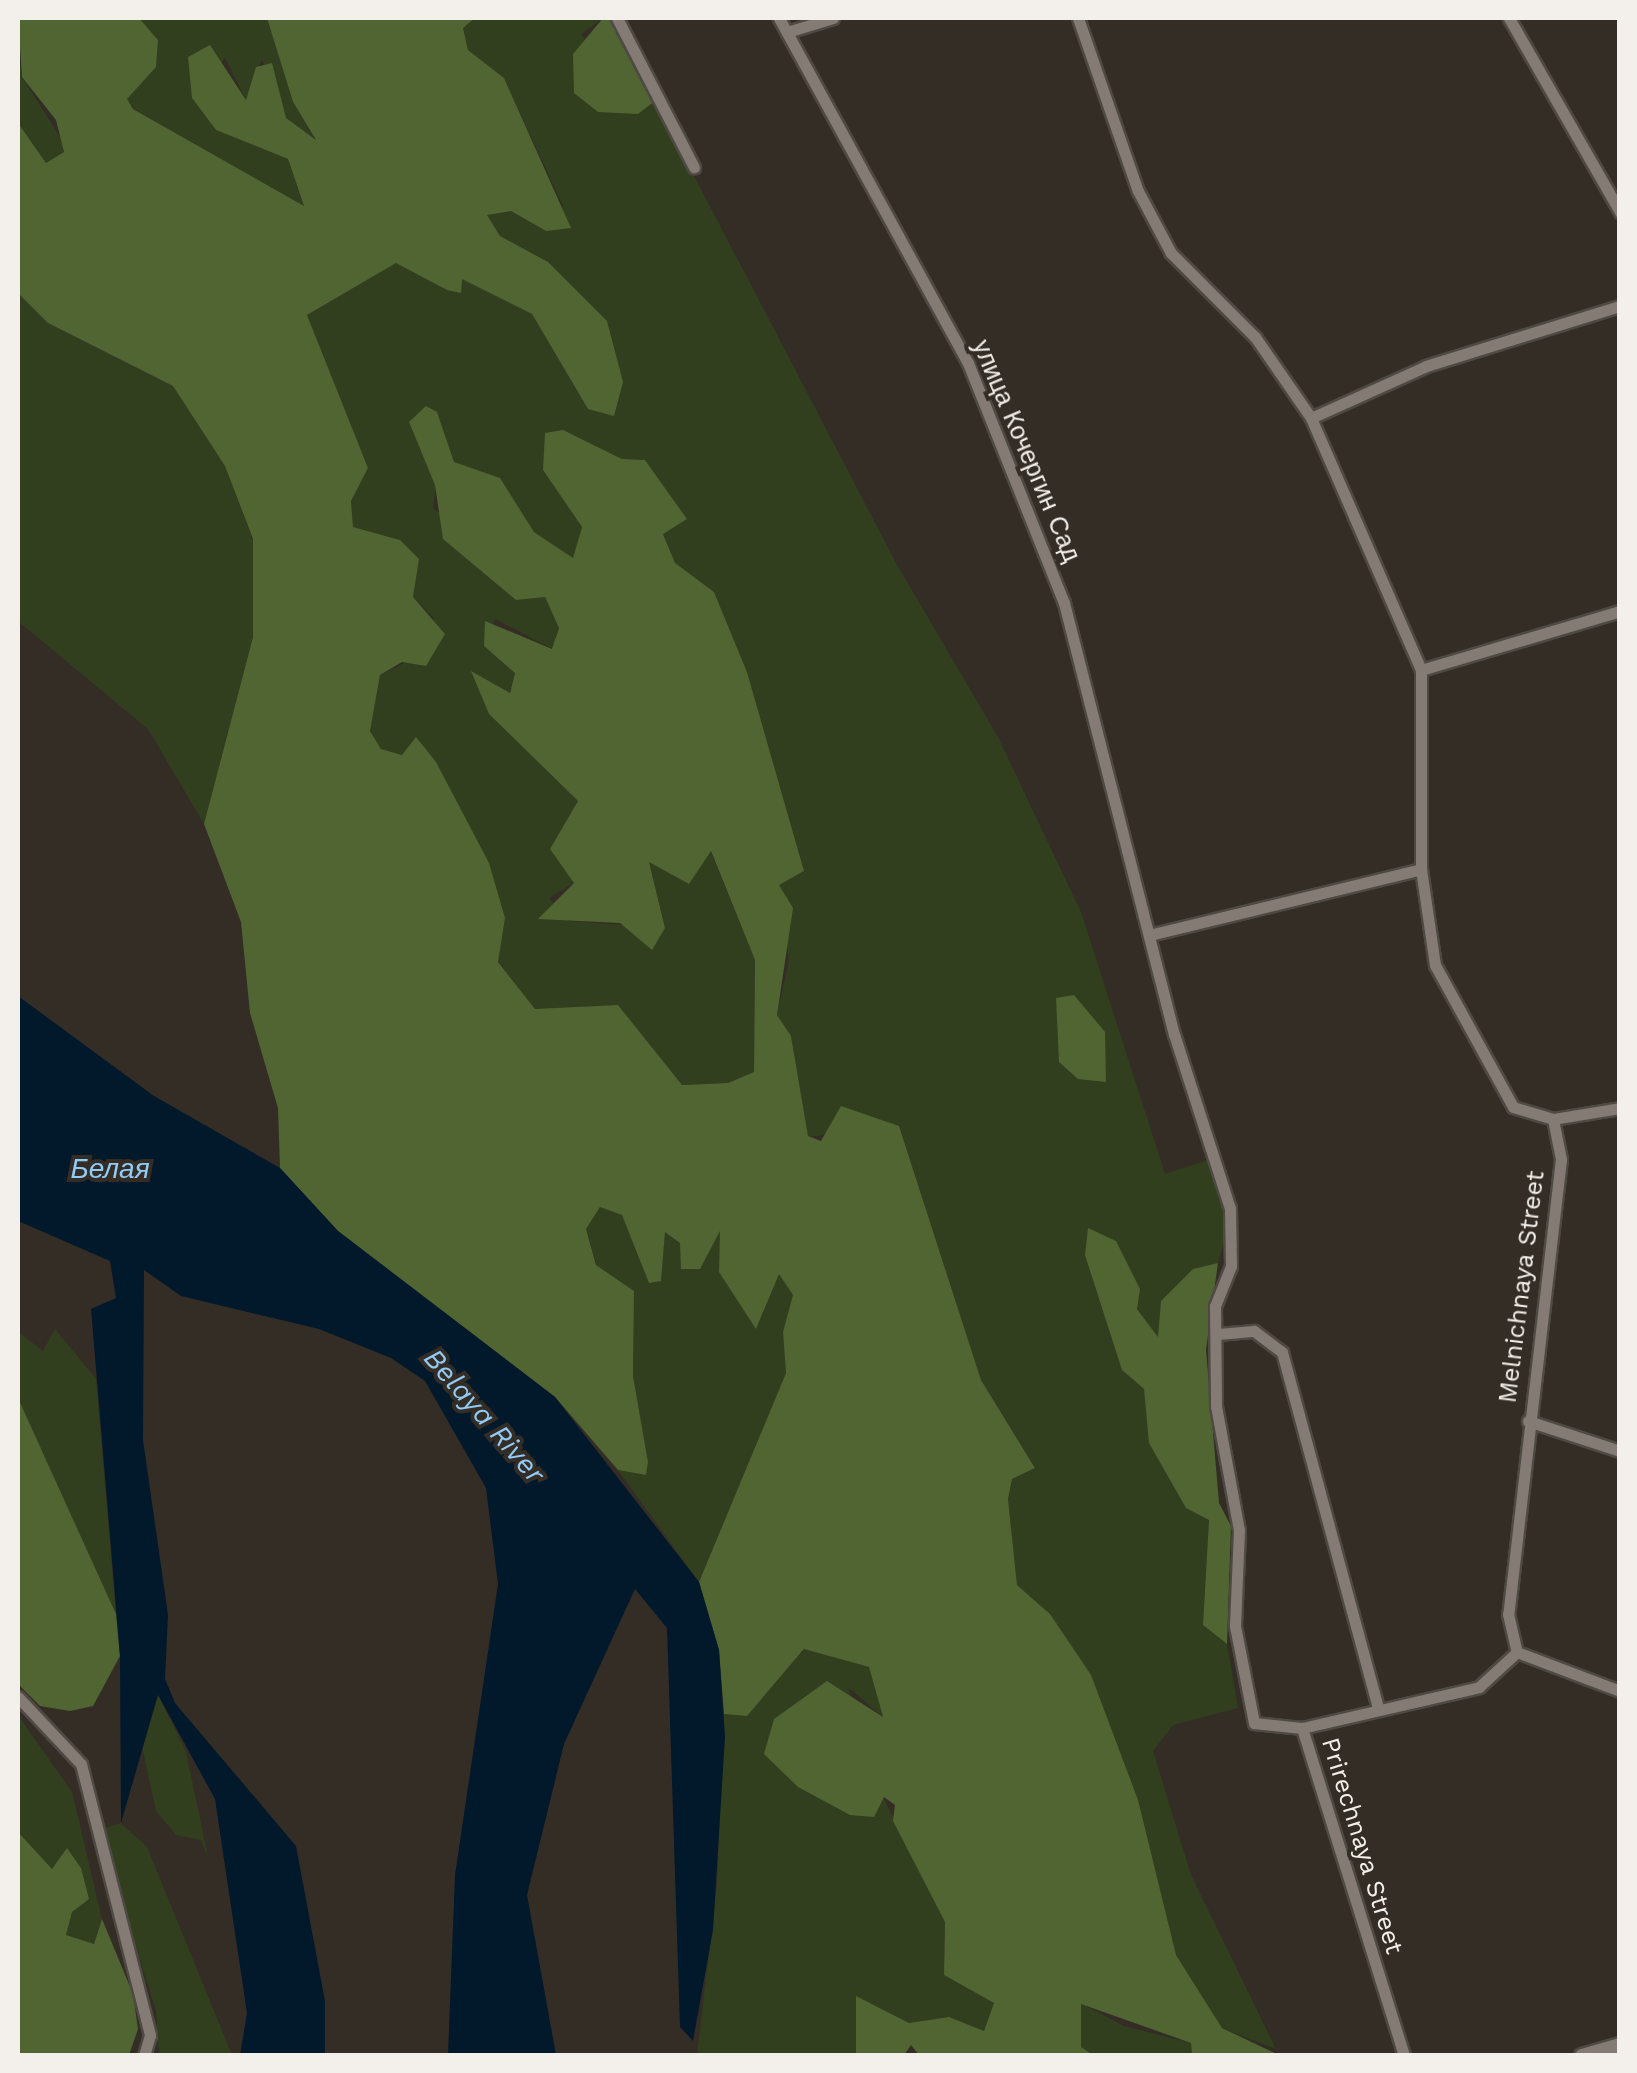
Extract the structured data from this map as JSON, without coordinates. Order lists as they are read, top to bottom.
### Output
{
  "streets": {
    "street": ["улица Кочергин Сад", "Melnichnaya Street", "Prirechnaya Street"]
  },
  "crossings": [
    ["улица Кочергин Сад", "Prirechnaya Street"]
  ],
  "water": ["Белая", "Belaya River"]
}
